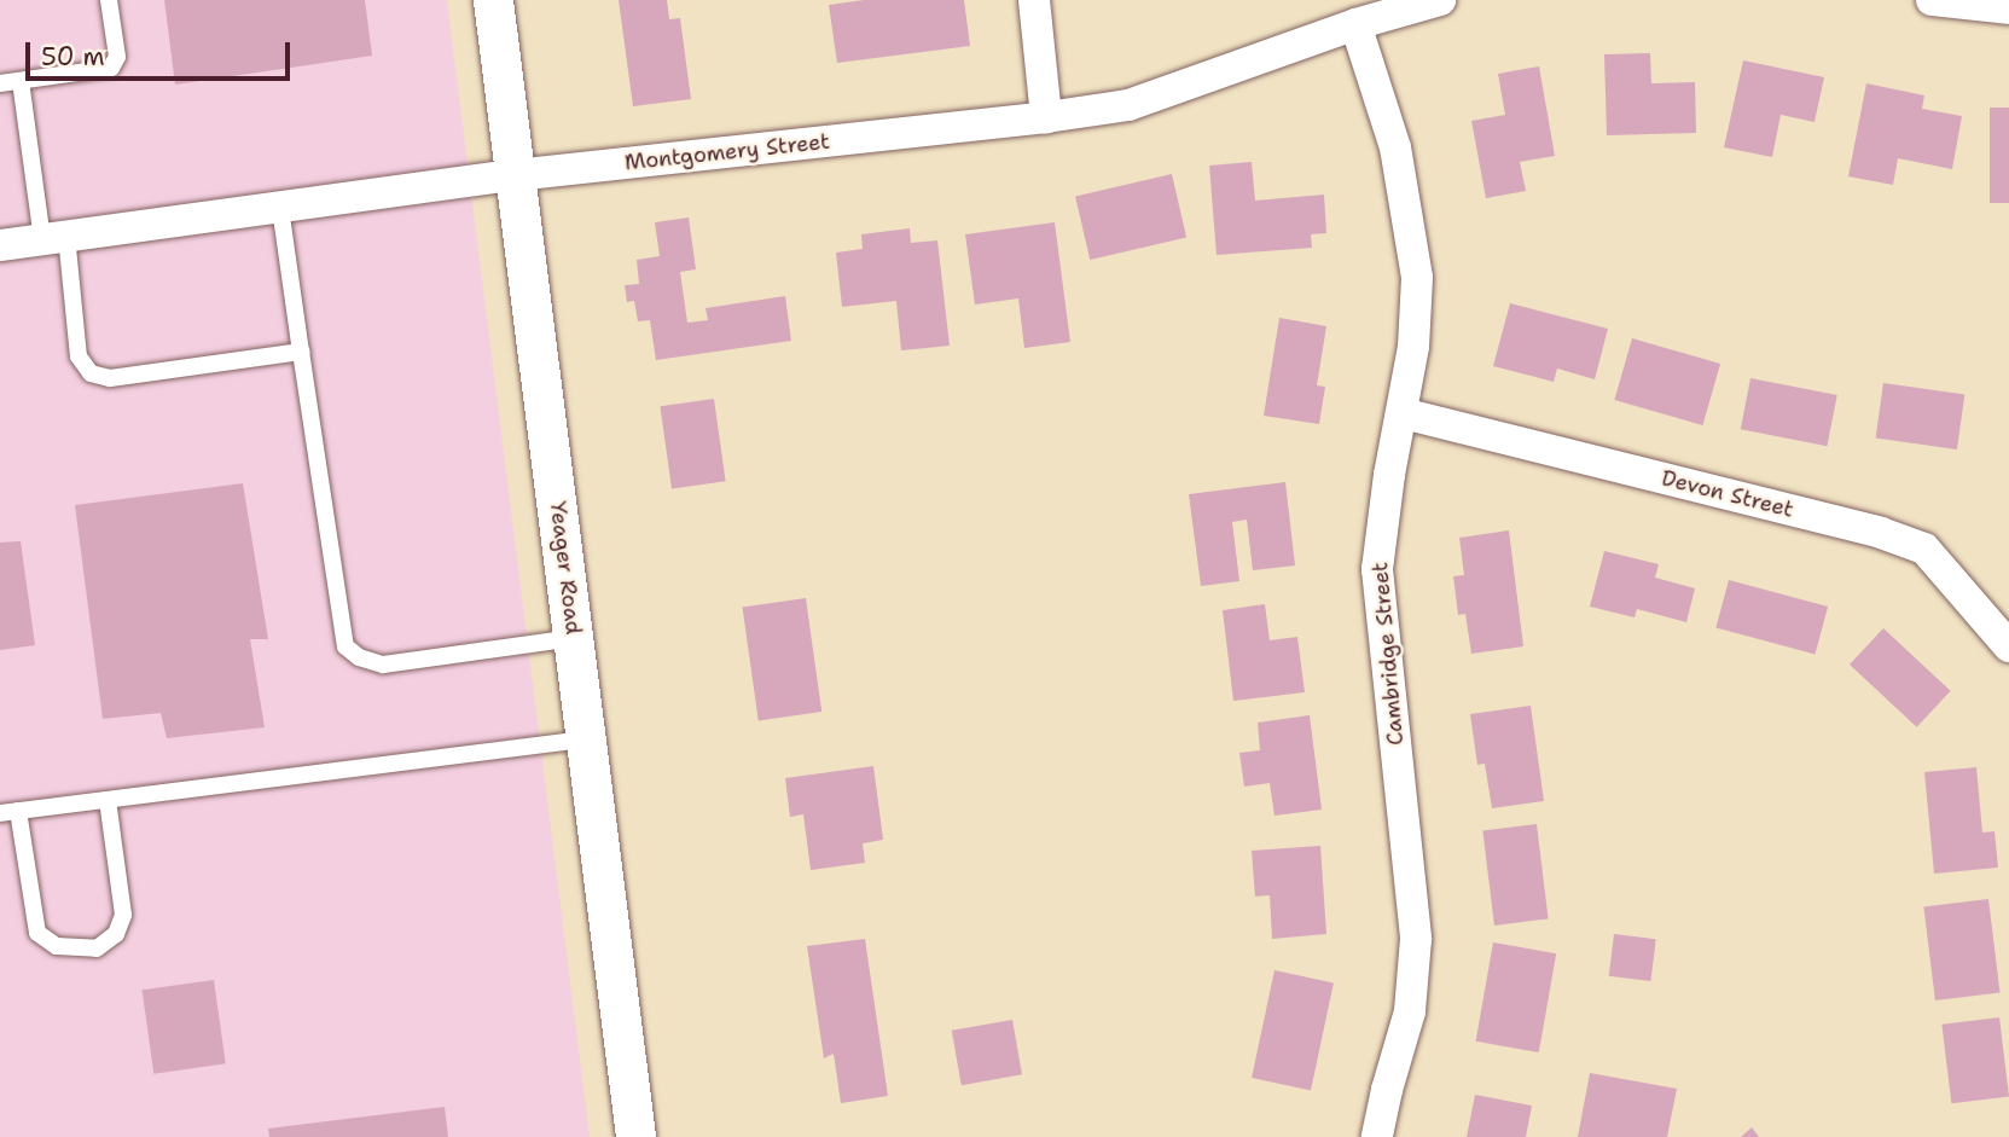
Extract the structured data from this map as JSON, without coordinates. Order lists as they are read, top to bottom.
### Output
{
  "streets": {
    "street": [
      "Montgomery Street",
      "Devon Street",
      "Yeager Road",
      "Cambridge Street"
    ]
  },
  "crossings": [
    ["Montgomery Street", "Yeager Road"],
    ["Montgomery Street", "Cambridge Street"],
    ["Devon Street", "Cambridge Street"]
  ],
  "scale_bar": "50 m"
}
